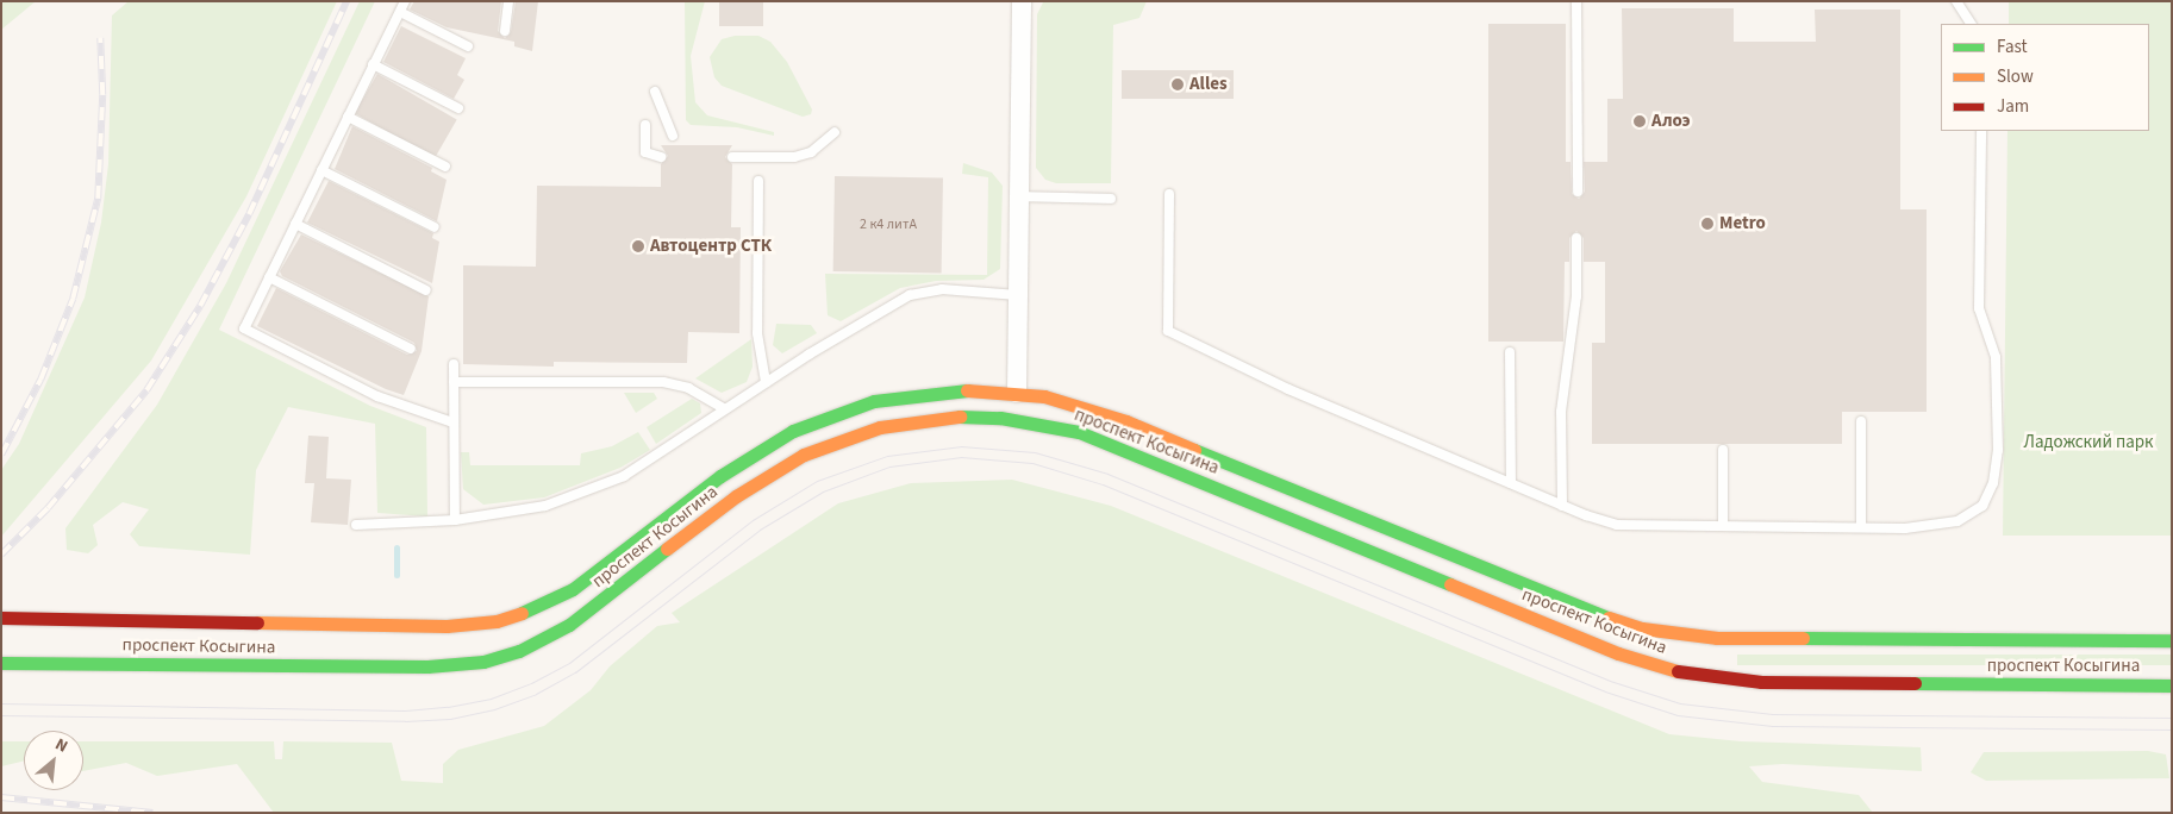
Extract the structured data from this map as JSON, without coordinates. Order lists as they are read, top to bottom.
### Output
{
  "streets": {
    "main road": ["проспект Косыгина"]
  },
  "parks": ["Ладожский парк"],
  "places": [
    "Alles",
    "Алоэ",
    "Metro",
    "Автоцентр СТК"
  ],
  "house_numbers": ["2 к4 литА"],
  "legend": ["Fast", "Slow", "Jam"],
  "north": "top right"
}
